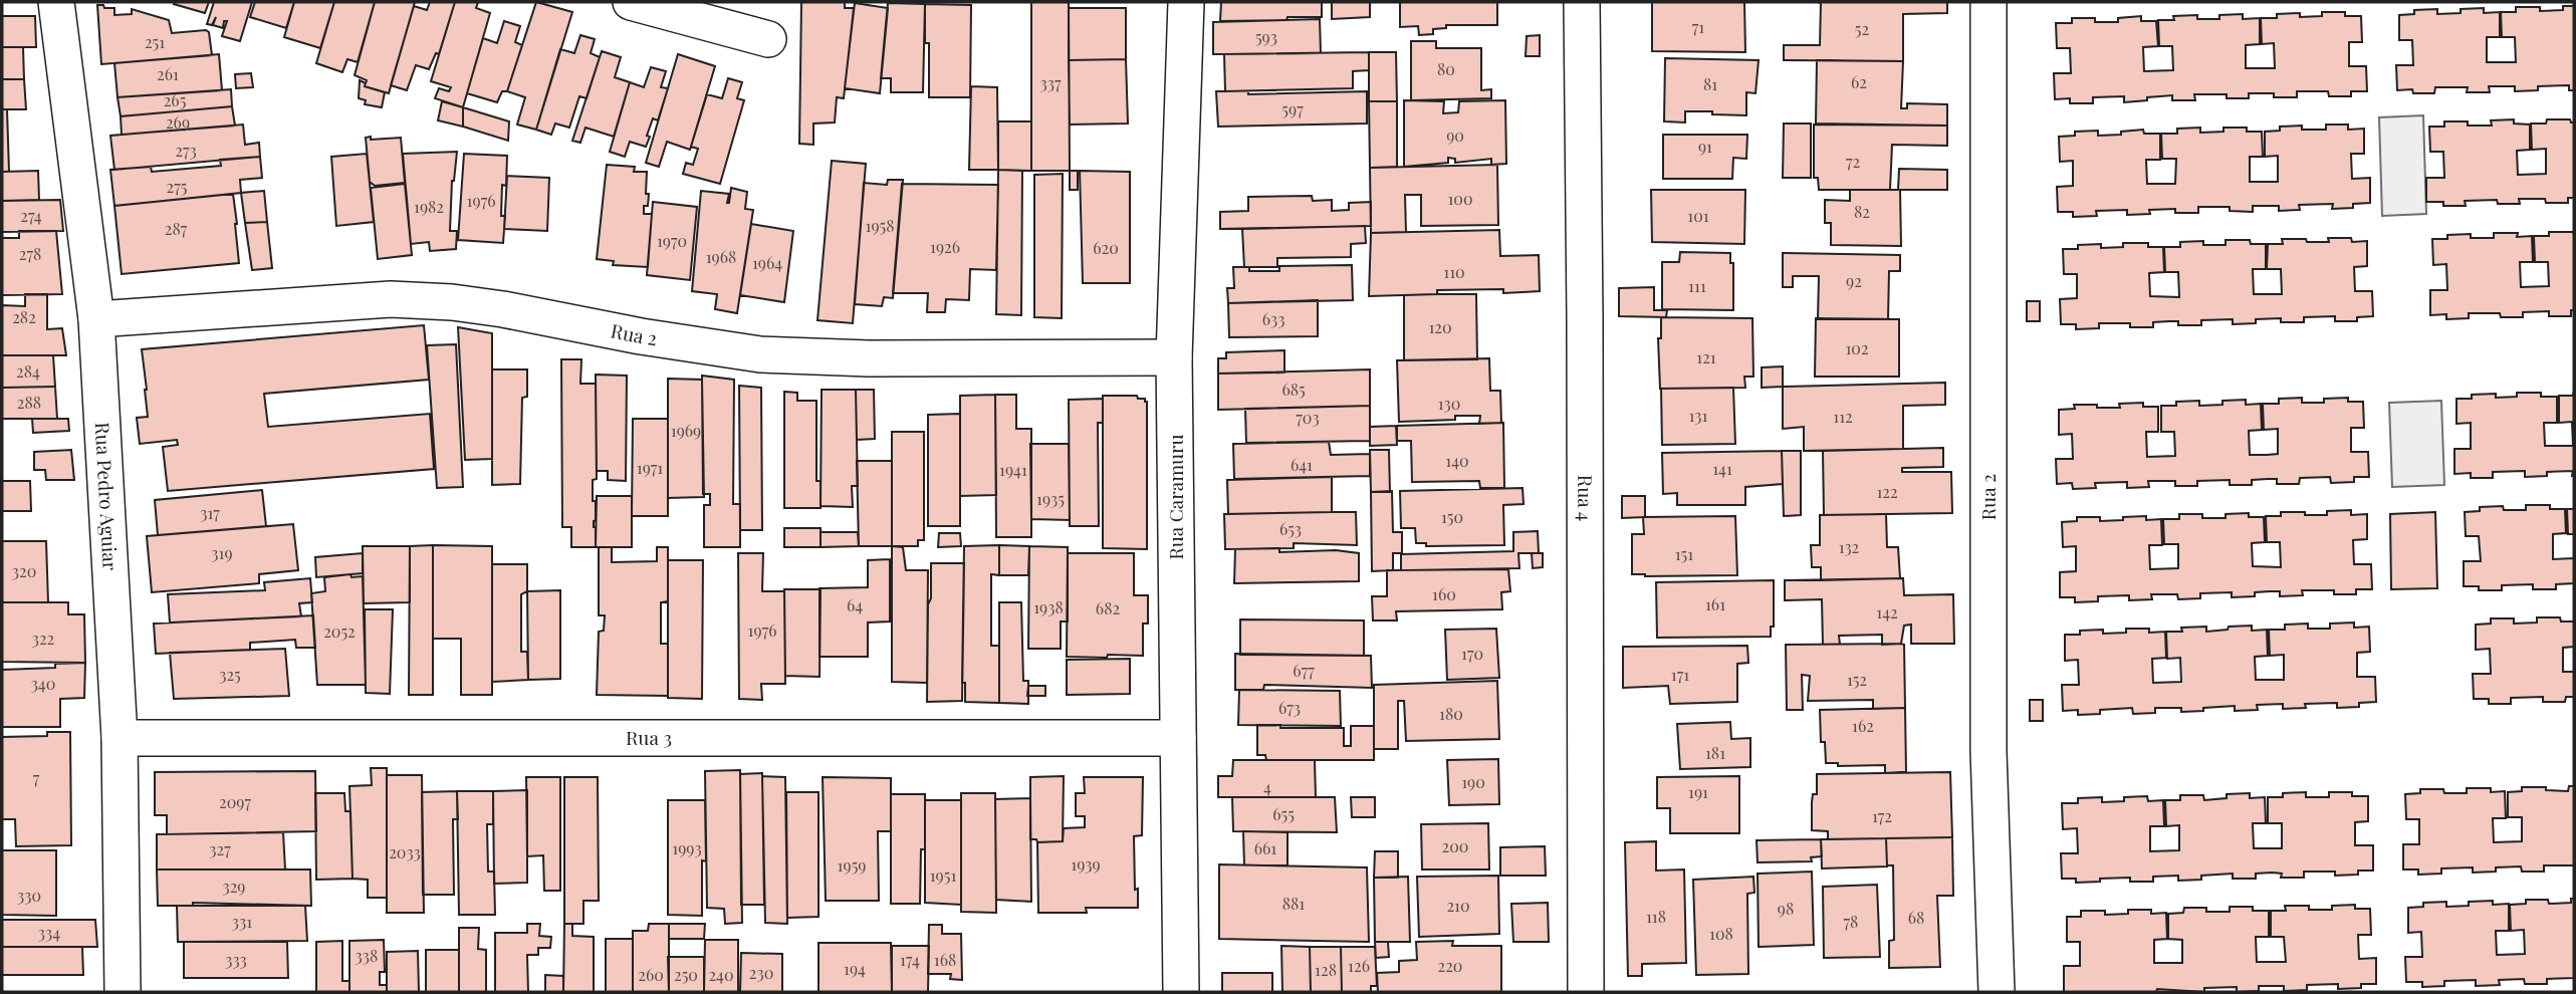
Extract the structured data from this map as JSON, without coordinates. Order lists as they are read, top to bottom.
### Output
{
  "streets": {
    "street": [
      "Rua 2",
      "Rua Pedro Aguiar",
      "Rua Caramuru",
      "Rua 4",
      "Rua 3"
    ]
  },
  "crossings": [
    ["Rua 2", "Rua Pedro Aguiar"],
    ["Rua 2", "Rua Caramuru"],
    ["Rua Pedro Aguiar", "Rua 3"],
    ["Rua Caramuru", "Rua 3"]
  ],
  "house_numbers": [
    "71",
    "52",
    "593",
    "251",
    "80",
    "261",
    "62",
    "337",
    "81",
    "265",
    "597",
    "269",
    "90",
    "91",
    "273",
    "72",
    "275",
    "100",
    "1976",
    "1982",
    "82",
    "274",
    "101",
    "1958",
    "287",
    "1970",
    "1926",
    "620",
    "278",
    "1968",
    "1964",
    "110",
    "92",
    "111",
    "282",
    "633",
    "120",
    "102",
    "121",
    "284",
    "685",
    "288",
    "130",
    "131",
    "112",
    "703",
    "1969",
    "140",
    "641",
    "1971",
    "141",
    "1941",
    "122",
    "1935",
    "317",
    "150",
    "653",
    "132",
    "319",
    "151",
    "320",
    "160",
    "161",
    "64",
    "1938",
    "682",
    "142",
    "1976",
    "2052",
    "322",
    "170",
    "677",
    "325",
    "171",
    "152",
    "340",
    "673",
    "180",
    "162",
    "181",
    "7",
    "190",
    "4",
    "191",
    "2097",
    "655",
    "172",
    "200",
    "1993",
    "661",
    "327",
    "2033",
    "1939",
    "1959",
    "1951",
    "329",
    "330",
    "881",
    "210",
    "98",
    "118",
    "68",
    "331",
    "78",
    "334",
    "108",
    "338",
    "333",
    "174",
    "168",
    "126",
    "220",
    "194",
    "128",
    "230",
    "260",
    "250",
    "240"
  ]
}
